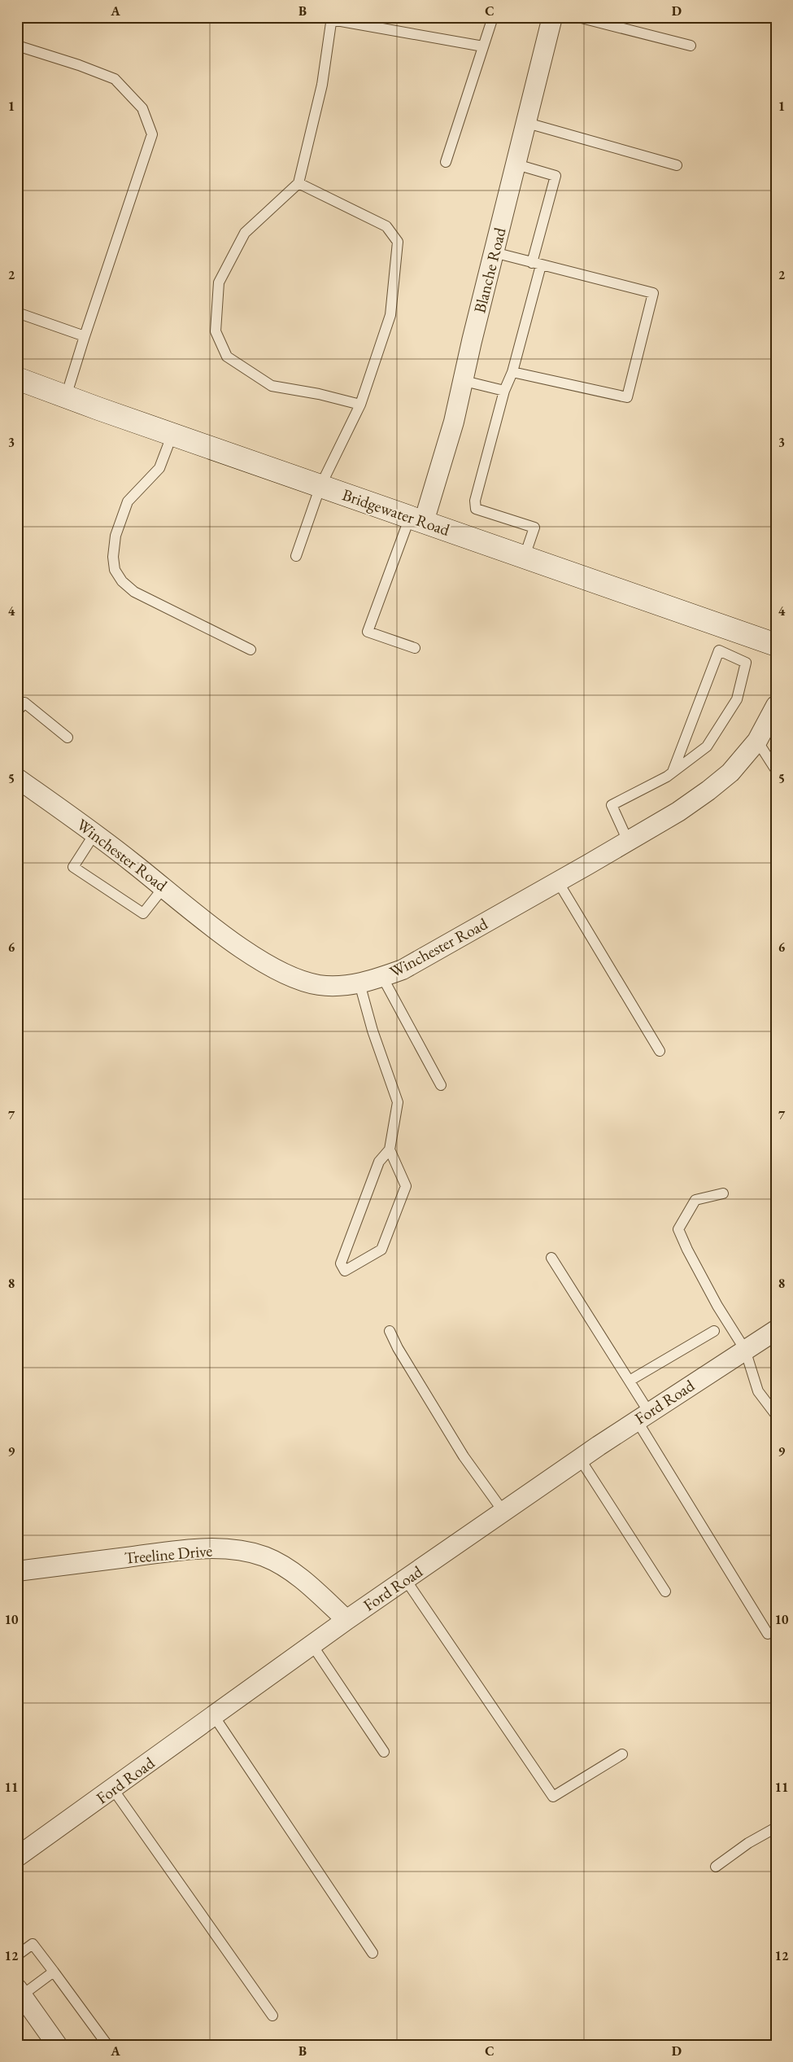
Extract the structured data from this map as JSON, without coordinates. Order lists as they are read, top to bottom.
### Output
{
  "streets": {
    "main road": ["Bridgewater Road"],
    "street": [
      "Blanche Road",
      "Winchester Road",
      "Ford Road",
      "Treeline Drive"
    ]
  },
  "crossings": [
    ["Blanche Road", "Bridgewater Road"],
    ["Ford Road", "Treeline Drive"]
  ],
  "grid": {
    "columns": [
      "A",
      "B",
      "C",
      "D"
    ],
    "rows": [
      "1",
      "2",
      "3",
      "4",
      "5",
      "6",
      "7",
      "8",
      "9",
      "10",
      "11",
      "12"
    ]
  }
}
